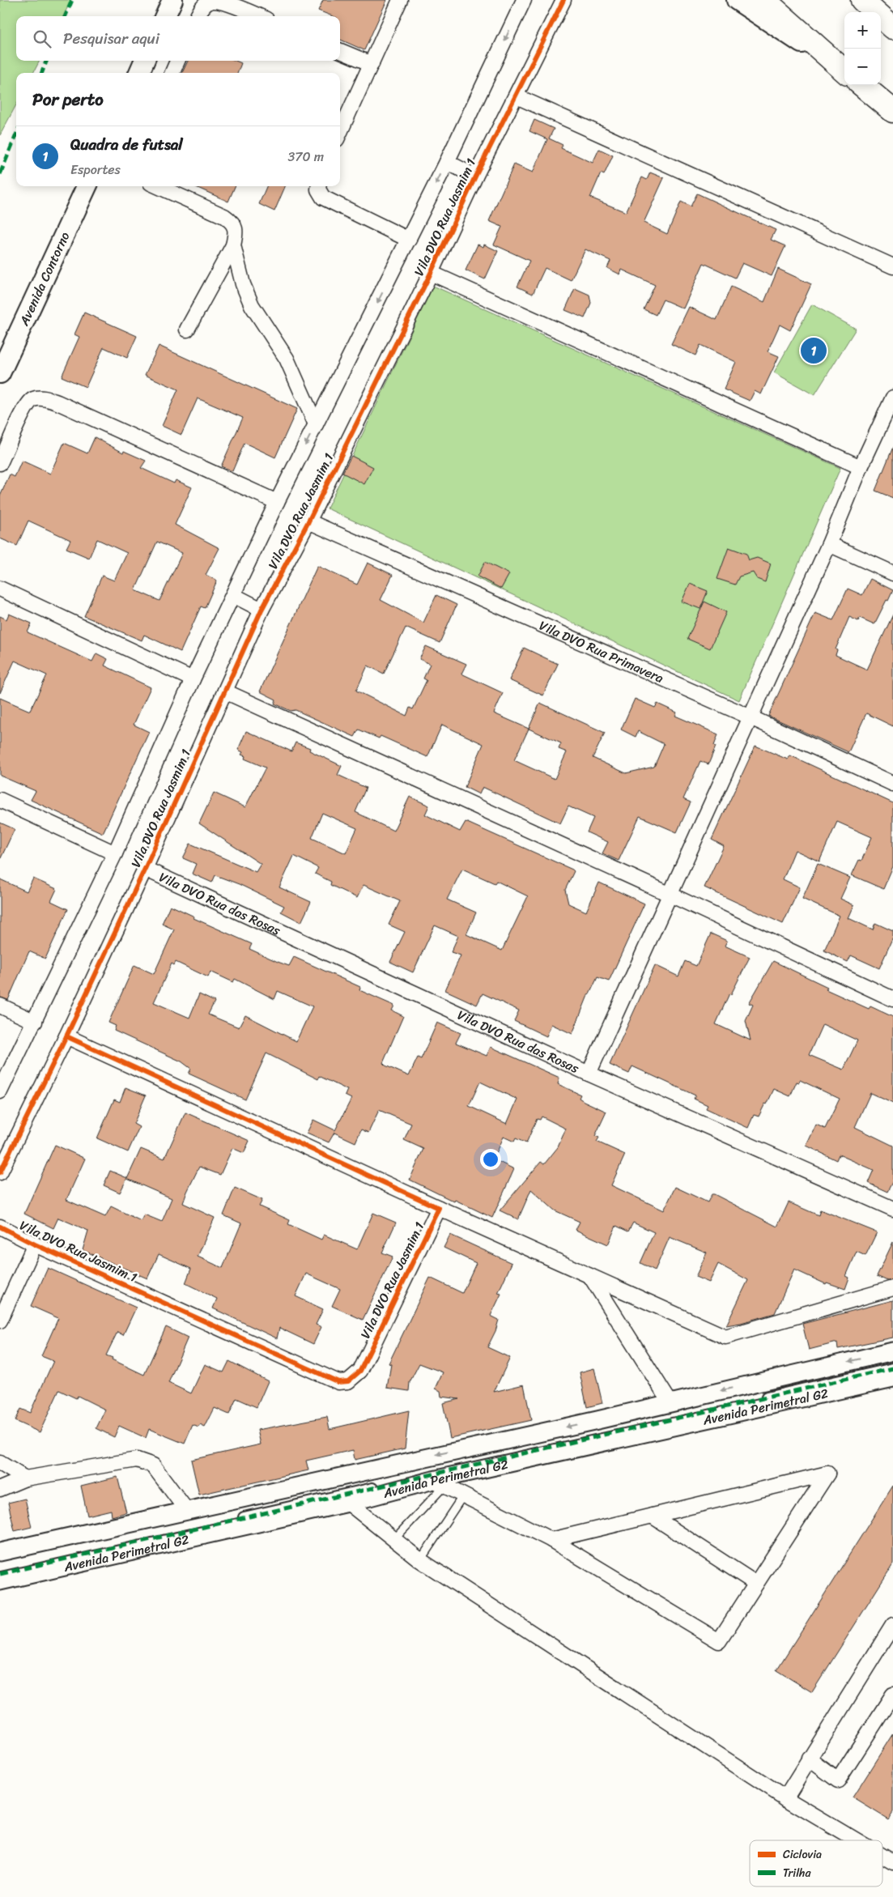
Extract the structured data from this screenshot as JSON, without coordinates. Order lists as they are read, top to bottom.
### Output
{
  "streets": {
    "main road": ["Avenida Contorno"],
    "street": [
      "Vila DVO Rua Jasmim 1",
      "Vila DVO Rua Primavera",
      "Vila DVO Rua das Rosas",
      "Avenida Perimetral G2"
    ]
  },
  "crossings": [
    ["Vila DVO Rua Jasmim 1", "Vila DVO Rua Primavera"],
    ["Vila DVO Rua Jasmim 1", "Vila DVO Rua das Rosas"]
  ],
  "legend": ["Ciclovia", "Trilha"],
  "page": {
    "map_buttons": ["+", "−"],
    "search": "Pesquisar aqui",
    "heading": "Por perto",
    "list": [
      {
        "mark": "1",
        "name": "Quadra de futsal",
        "note": "Esportes",
        "value": "370 m"
      }
    ],
    "pins": "1"
  }
}
